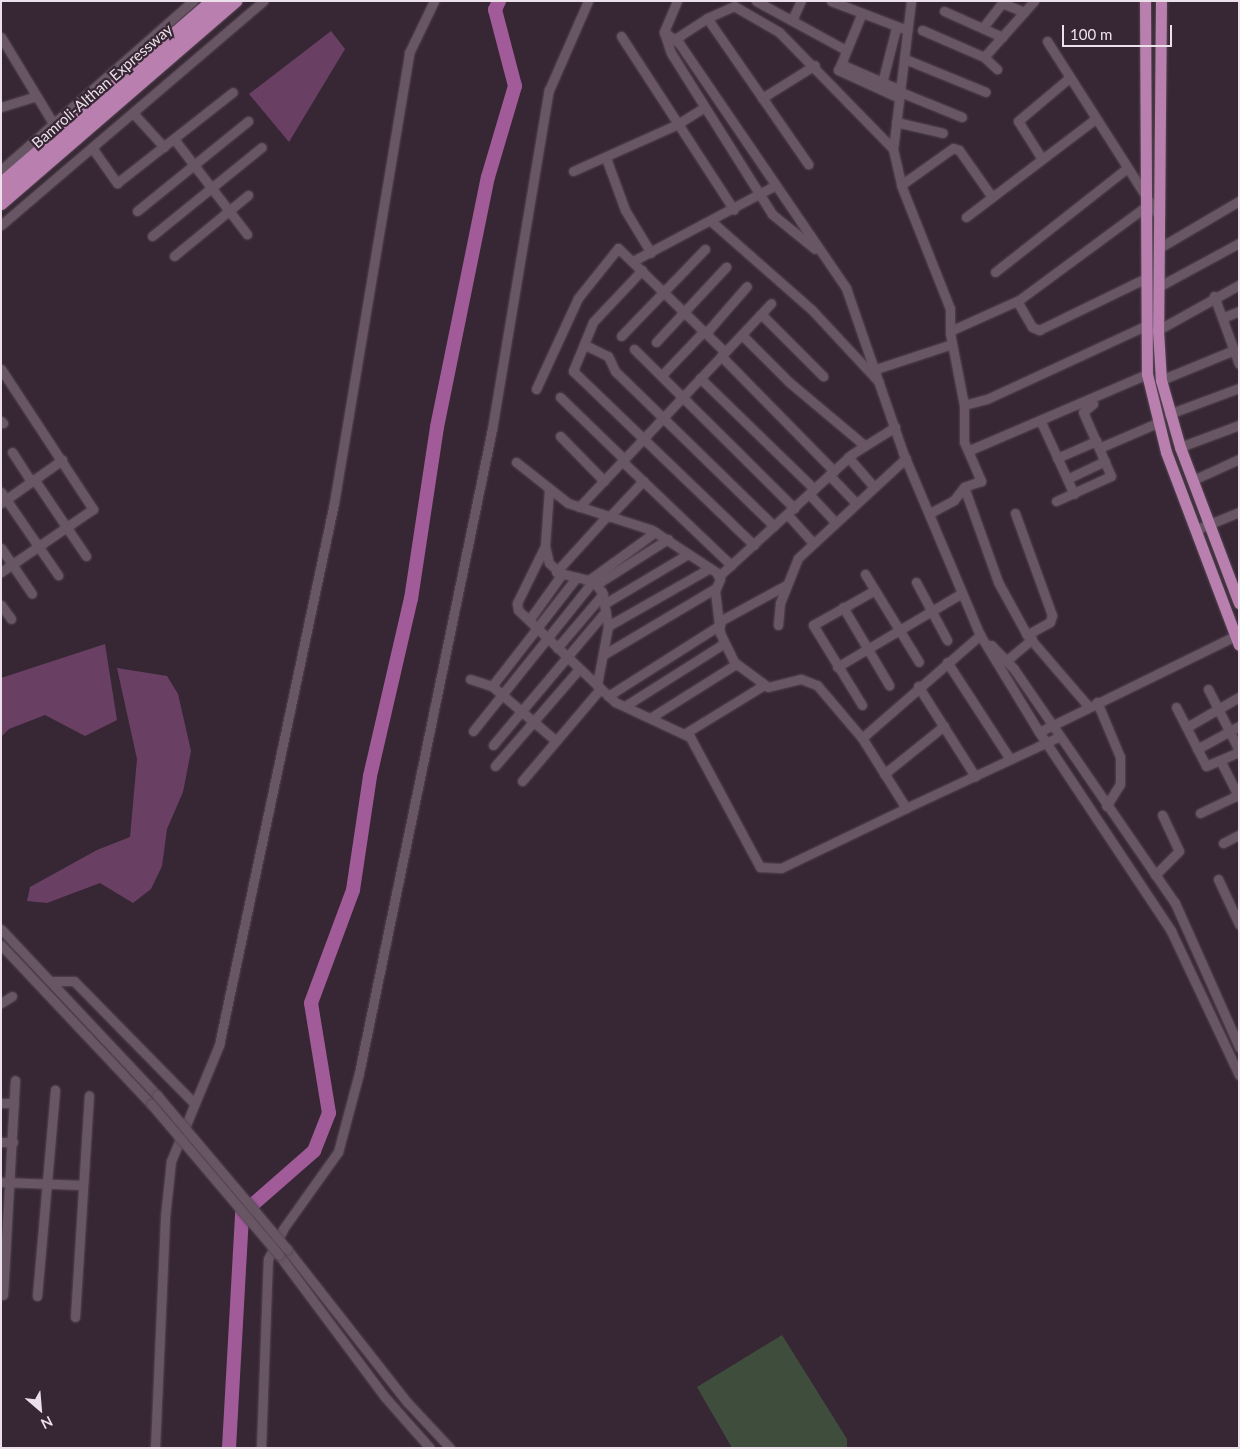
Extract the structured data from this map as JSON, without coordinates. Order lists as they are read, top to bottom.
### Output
{
  "streets": {
    "main road": ["Bamroli-Althan Expressway"]
  },
  "scale_bar": "100 m",
  "north": "bottom right"
}
